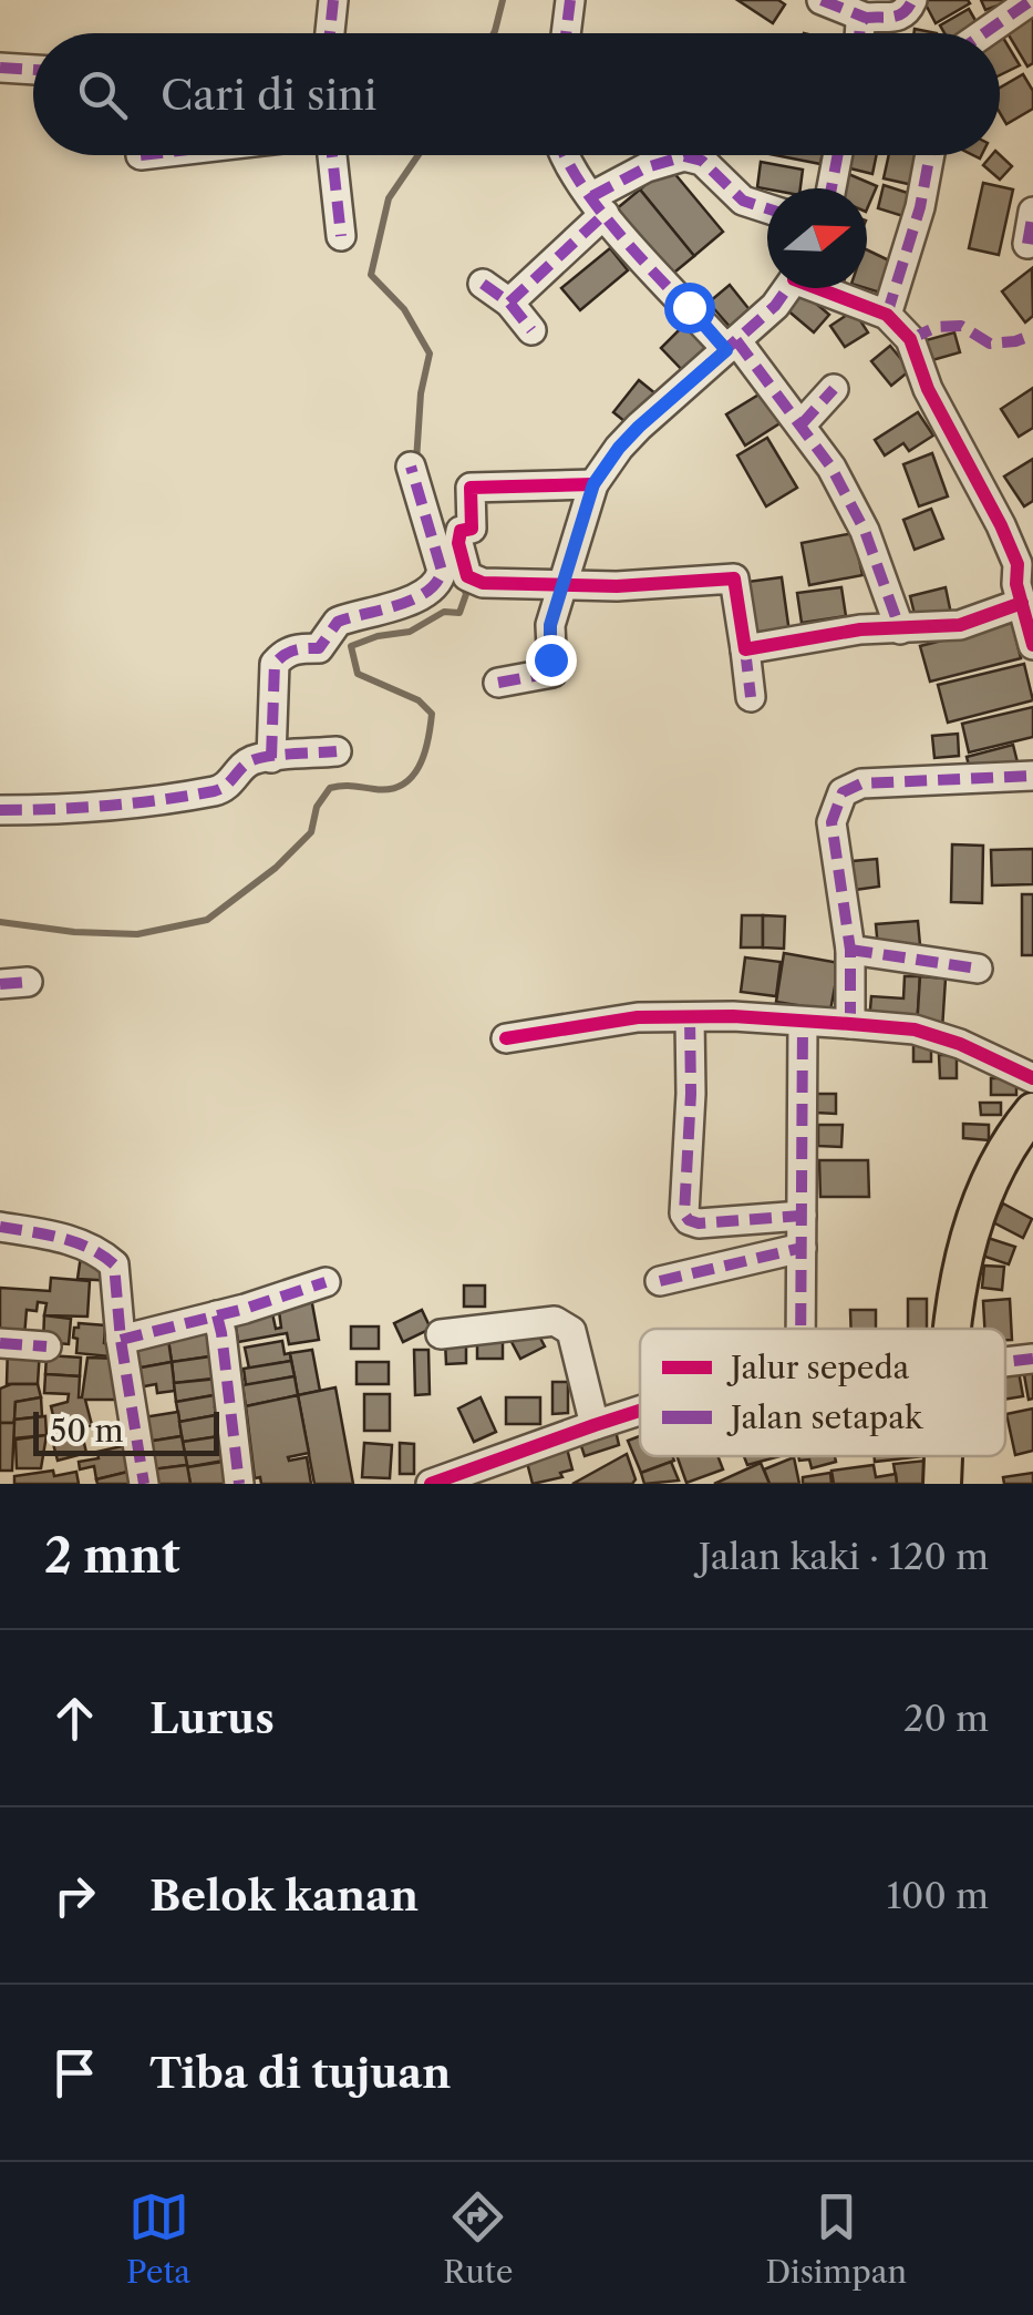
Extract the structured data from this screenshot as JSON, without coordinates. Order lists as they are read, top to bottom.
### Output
{
  "legend": ["Jalur sepeda", "Jalan setapak"],
  "scale_bar": "50 m",
  "north": "right",
  "page": {
    "search": "Cari di sini",
    "scale": "50 m",
    "heading": ["2 mnt", "Jalan kaki · 120 m"],
    "list": [
      ["Lurus", "20 m"],
      ["Belok kanan", "100 m"],
      "Tiba di tujuan"
    ],
    "nav": ["Peta", "Rute", "Disimpan"]
  }
}
